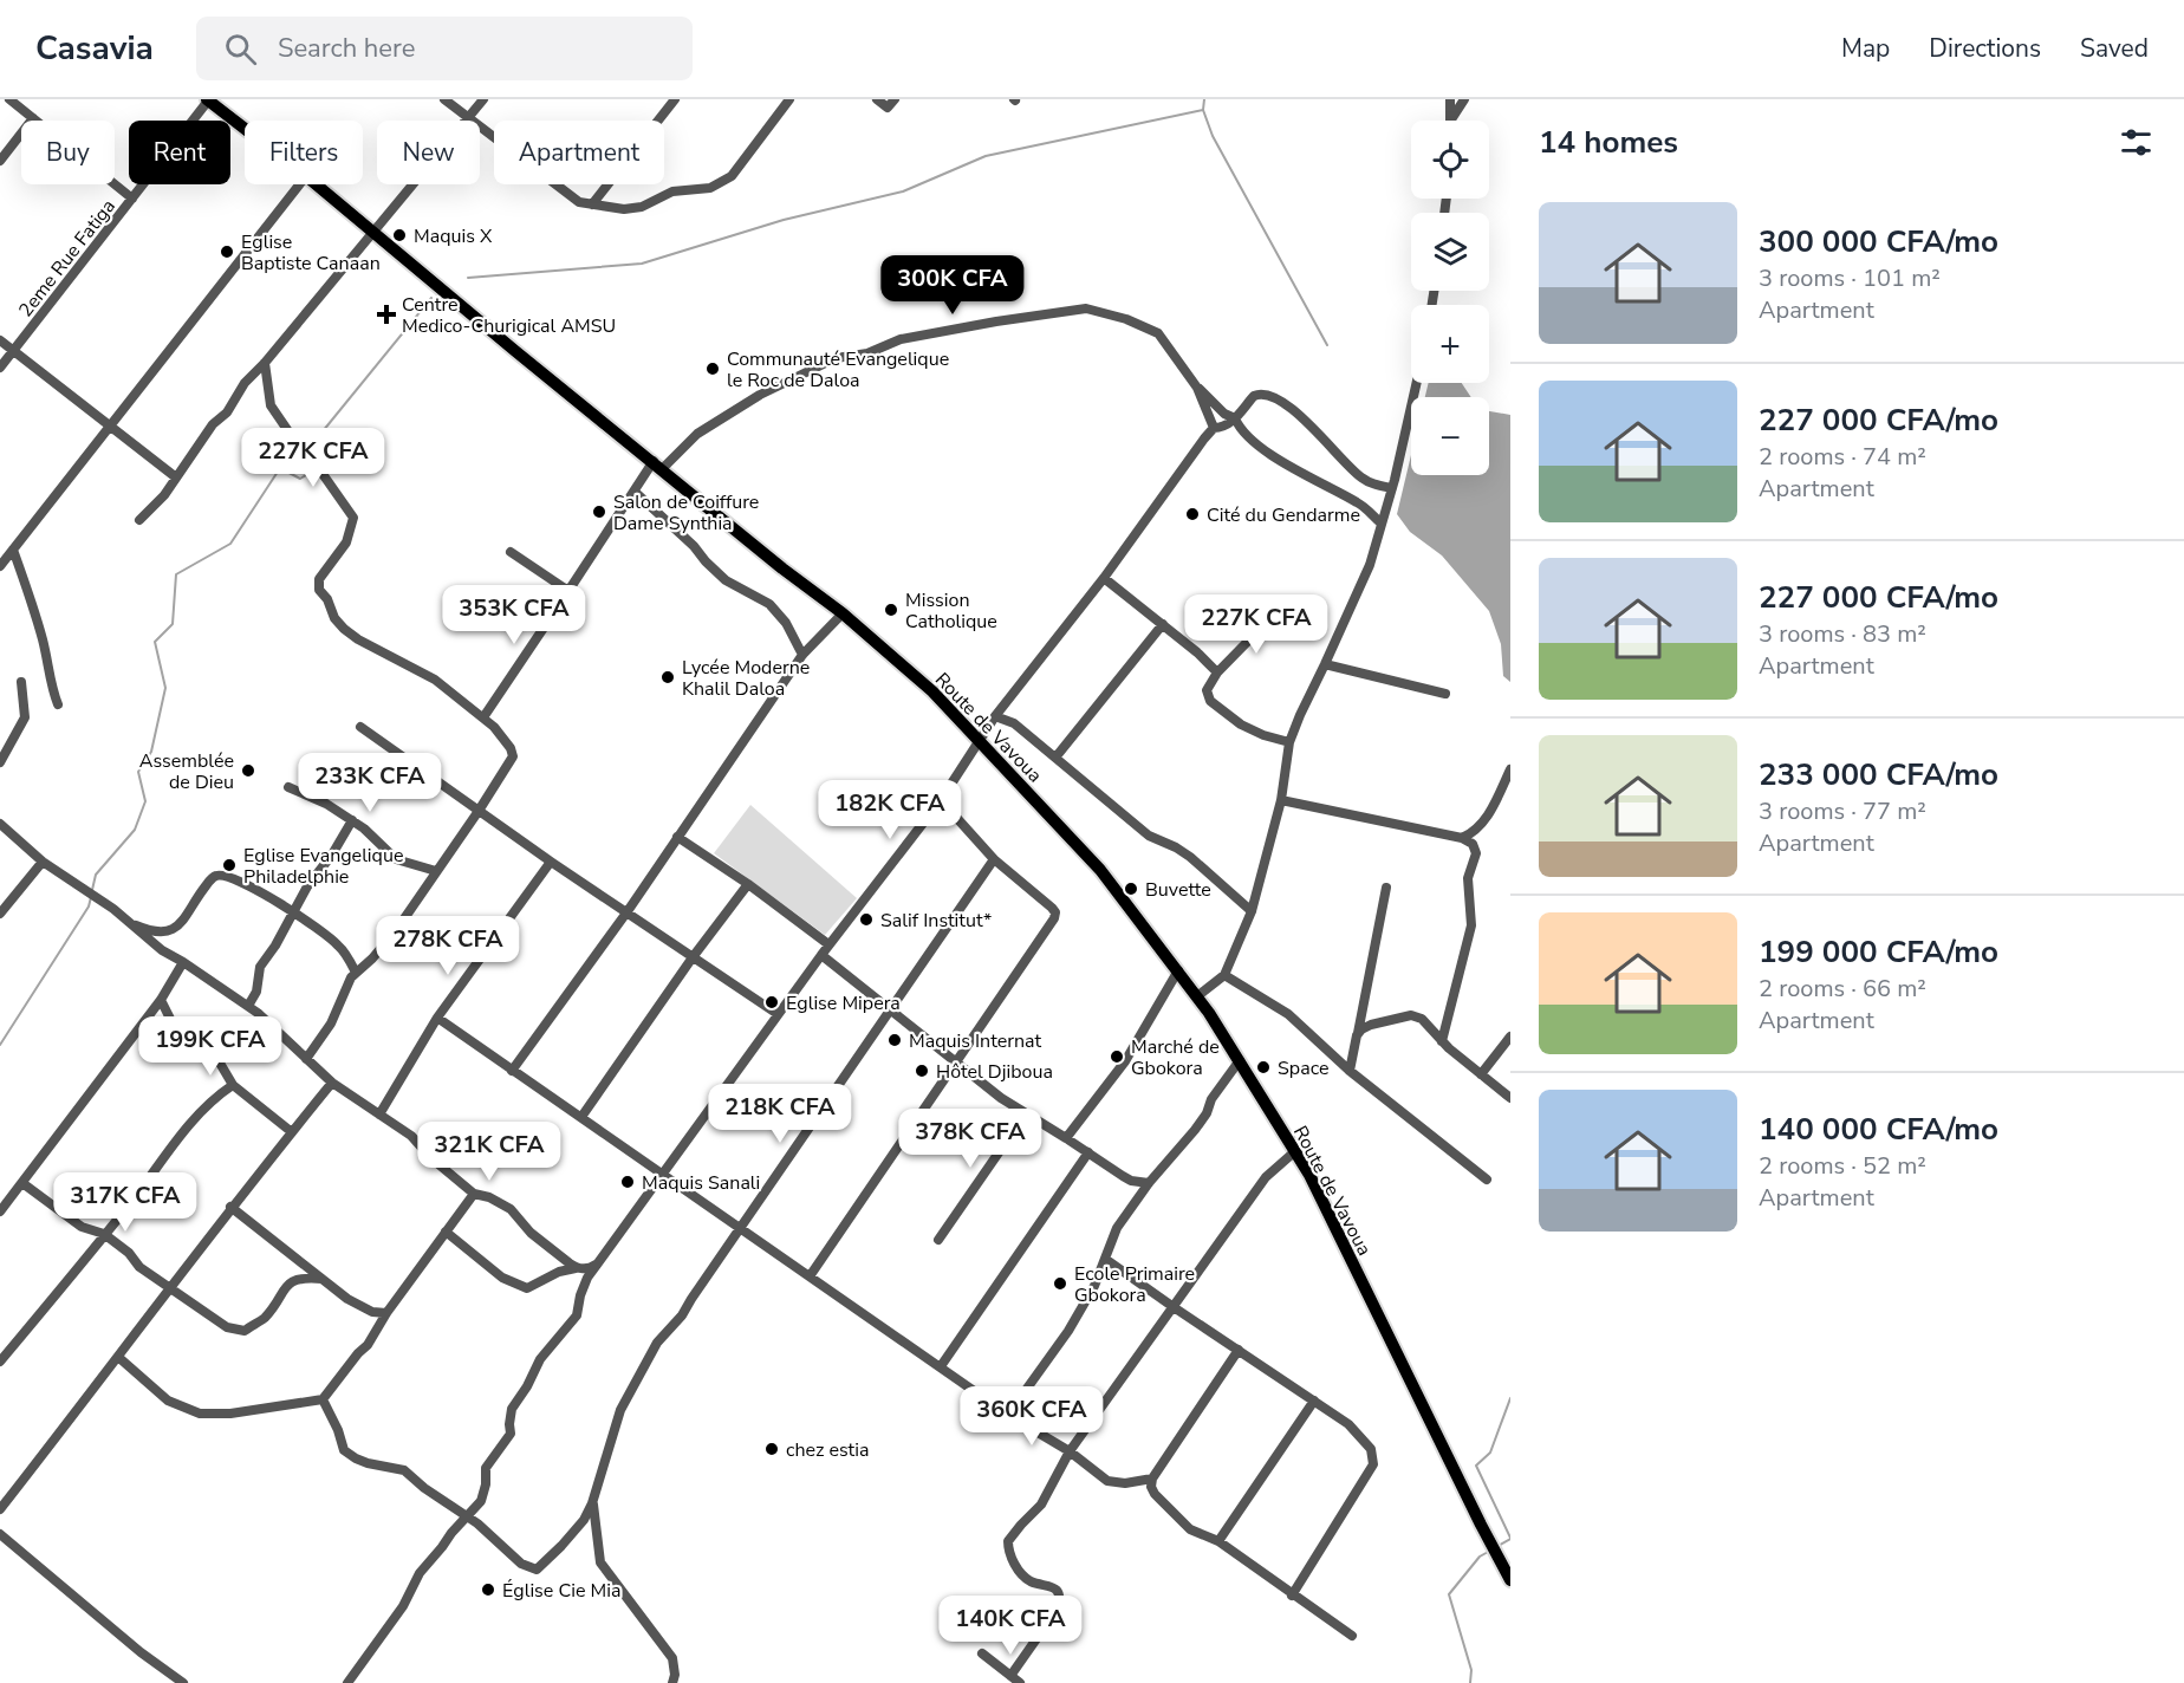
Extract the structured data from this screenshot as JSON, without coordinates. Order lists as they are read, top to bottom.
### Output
{
  "streets": {
    "main road": ["Route de Vavoua"],
    "street": ["2eme Rue Fatiga"]
  },
  "crossings": [
    ["2eme Rue Fatiga", "Route de Vavoua"]
  ],
  "places": {
    "other": [
      "Maquis X",
      "Eglise Baptiste Canaan",
      "Communauté Evangelique le Roc de Daloa",
      "Salon de Coiffure Dame Synthia",
      "Cité du Gendarme",
      "Mission Catholique",
      "Lycée Moderne Khalil Daloa",
      "Assemblée de Dieu",
      "Eglise Evangelique Philadelphie",
      "Buvette",
      "Salif Institut*",
      "Eglise Mipera",
      "Maquis Internat",
      "Marché de Gbokora",
      "Space",
      "Hôtel Djiboua",
      "Maquis Sanali",
      "Ecole Primaire Gbokora",
      "chez estia",
      "Église Cie Mia"
    ],
    "health": ["Centre Medico-Churigical AMSU"]
  },
  "page": {
    "header": "Casavia",
    "search": "Search here",
    "nav": ["Map", "Directions", "Saved"],
    "heading": "14 homes",
    "map_buttons": ["+", "−"],
    "chip": [
      "Buy",
      "Rent",
      "Filters",
      "New",
      "Apartment"
    ],
    "list": [
      {
        "name": "300 000 CFA/mo",
        "note": "3 rooms · 101 m² · Apartment"
      },
      {
        "name": "227 000 CFA/mo",
        "note": "2 rooms · 74 m² · Apartment"
      },
      {
        "name": "227 000 CFA/mo",
        "note": "3 rooms · 83 m² · Apartment"
      },
      {
        "name": "233 000 CFA/mo",
        "note": "3 rooms · 77 m² · Apartment"
      },
      {
        "name": "199 000 CFA/mo",
        "note": "2 rooms · 66 m² · Apartment"
      },
      {
        "name": "140 000 CFA/mo",
        "note": "2 rooms · 52 m² · Apartment"
      }
    ],
    "price": [
      "300K CFA",
      "227K CFA",
      "353K CFA",
      "227K CFA",
      "233K CFA",
      "182K CFA",
      "278K CFA",
      "199K CFA",
      "218K CFA",
      "378K CFA",
      "321K CFA",
      "317K CFA",
      "360K CFA",
      "140K CFA"
    ]
  }
}
